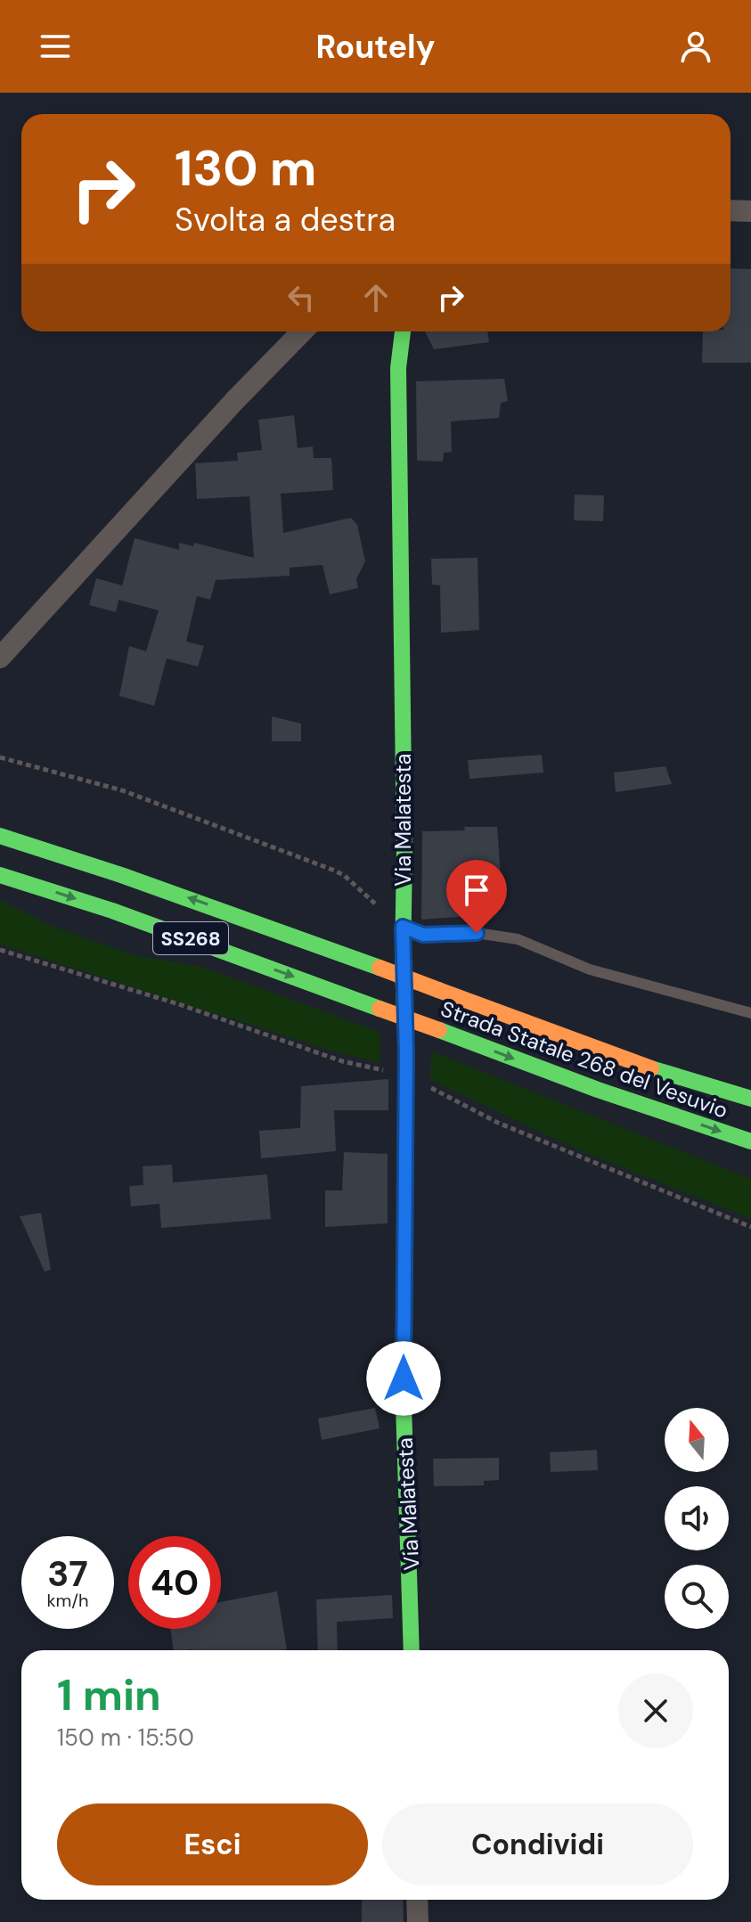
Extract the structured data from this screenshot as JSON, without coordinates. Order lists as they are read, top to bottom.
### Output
{
  "streets": {
    "main road": ["Via Malatesta", "SS268", "Strada Statale 268 del Vesuvio"]
  },
  "north": "top",
  "page": {
    "header": "Routely",
    "turn": ["130 m", "Svolta a destra"],
    "speed": "37 km/h",
    "limit": "40",
    "heading": ["1 min", "150 m · 15:50"],
    "buttons": ["Esci", "Condividi"]
  }
}
